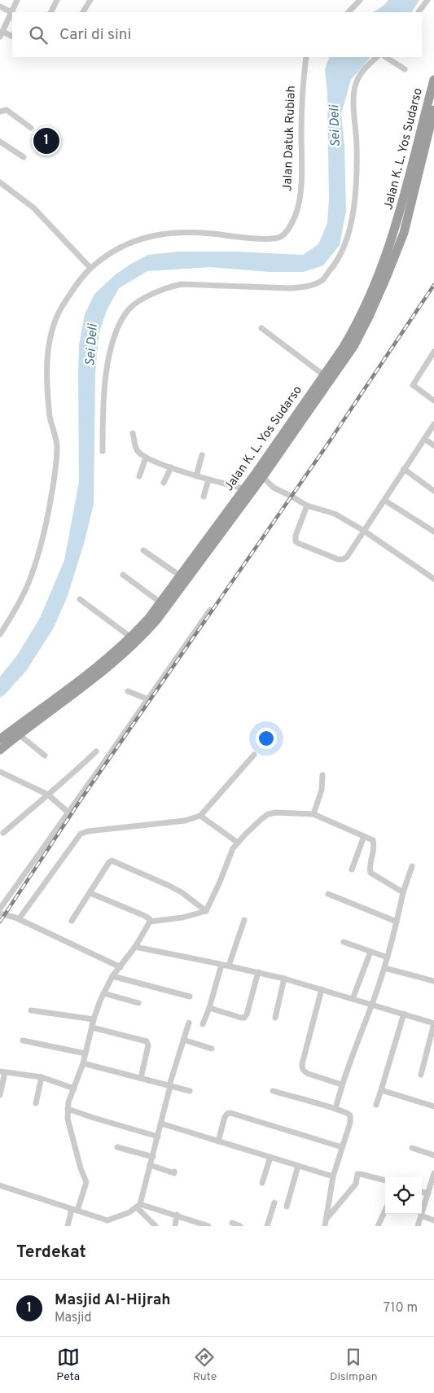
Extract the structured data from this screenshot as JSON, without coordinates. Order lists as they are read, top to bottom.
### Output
{
  "streets": {
    "highway": ["Jalan K. L. Yos Sudarso"],
    "street": ["Jalan Datuk Rubiah"]
  },
  "water": ["Sei Deli"],
  "page": {
    "search": "Cari di sini",
    "pins": "1",
    "heading": "Terdekat",
    "list": [
      {
        "mark": "1",
        "name": "Masjid Al-Hijrah",
        "note": "Masjid",
        "value": "710 m"
      }
    ],
    "nav": ["Peta", "Rute", "Disimpan"]
  }
}
